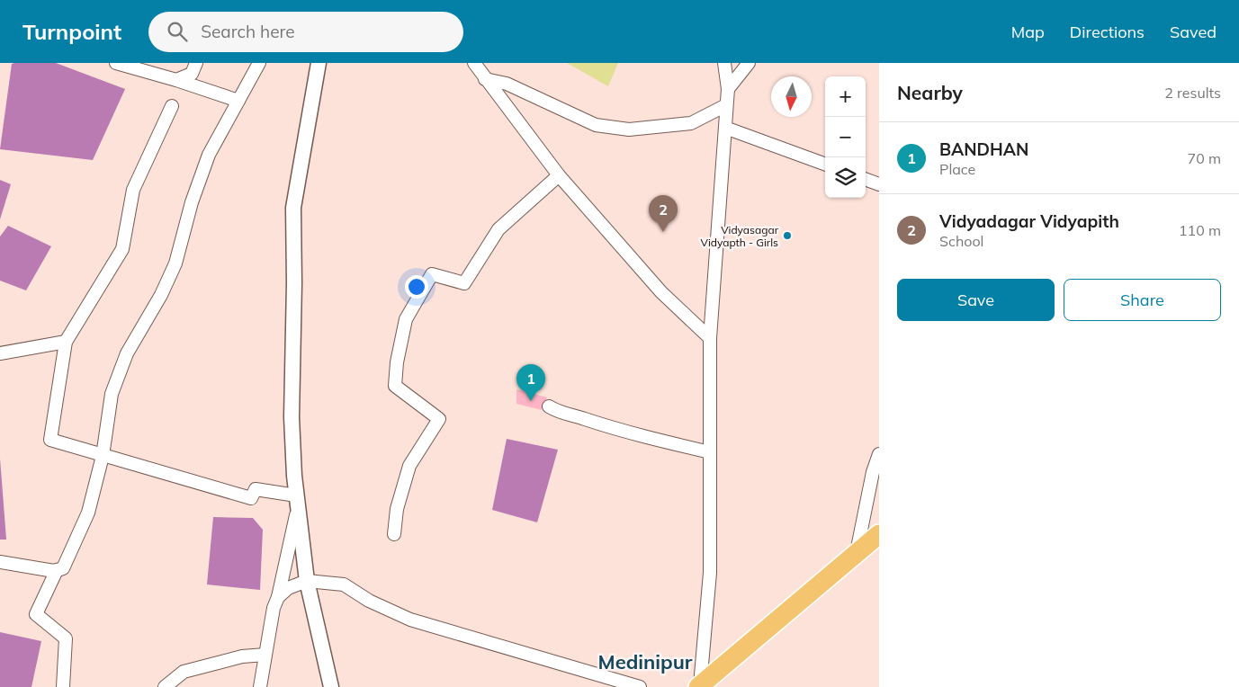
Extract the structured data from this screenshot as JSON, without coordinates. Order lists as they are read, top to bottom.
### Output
{
  "districts": ["Medinipur"],
  "places": ["Vidyasagar Vidyapth - Girls"],
  "north": "bottom",
  "page": {
    "header": "Turnpoint",
    "search": "Search here",
    "nav": ["Map", "Directions", "Saved"],
    "heading": ["Nearby", "2 results"],
    "map_buttons": ["+", "−"],
    "list": [
      {
        "mark": "1",
        "name": "BANDHAN",
        "note": "Place",
        "value": "70 m"
      },
      {
        "mark": "2",
        "name": "Vidyadagar Vidyapith",
        "note": "School",
        "value": "110 m"
      }
    ],
    "pins": ["2", "1"],
    "buttons": ["Save", "Share"]
  }
}
